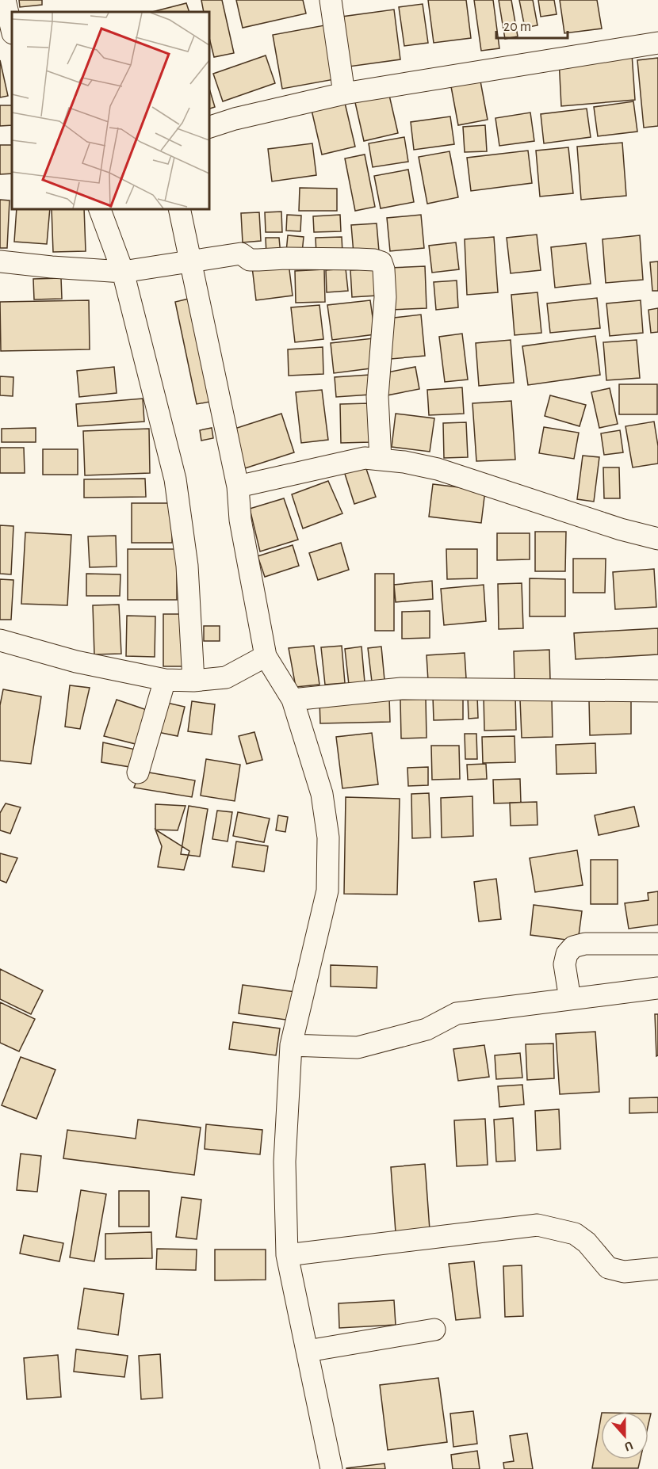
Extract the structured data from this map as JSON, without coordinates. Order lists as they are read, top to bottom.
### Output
{
  "scale_bar": "20 m",
  "north": "bottom"
}
